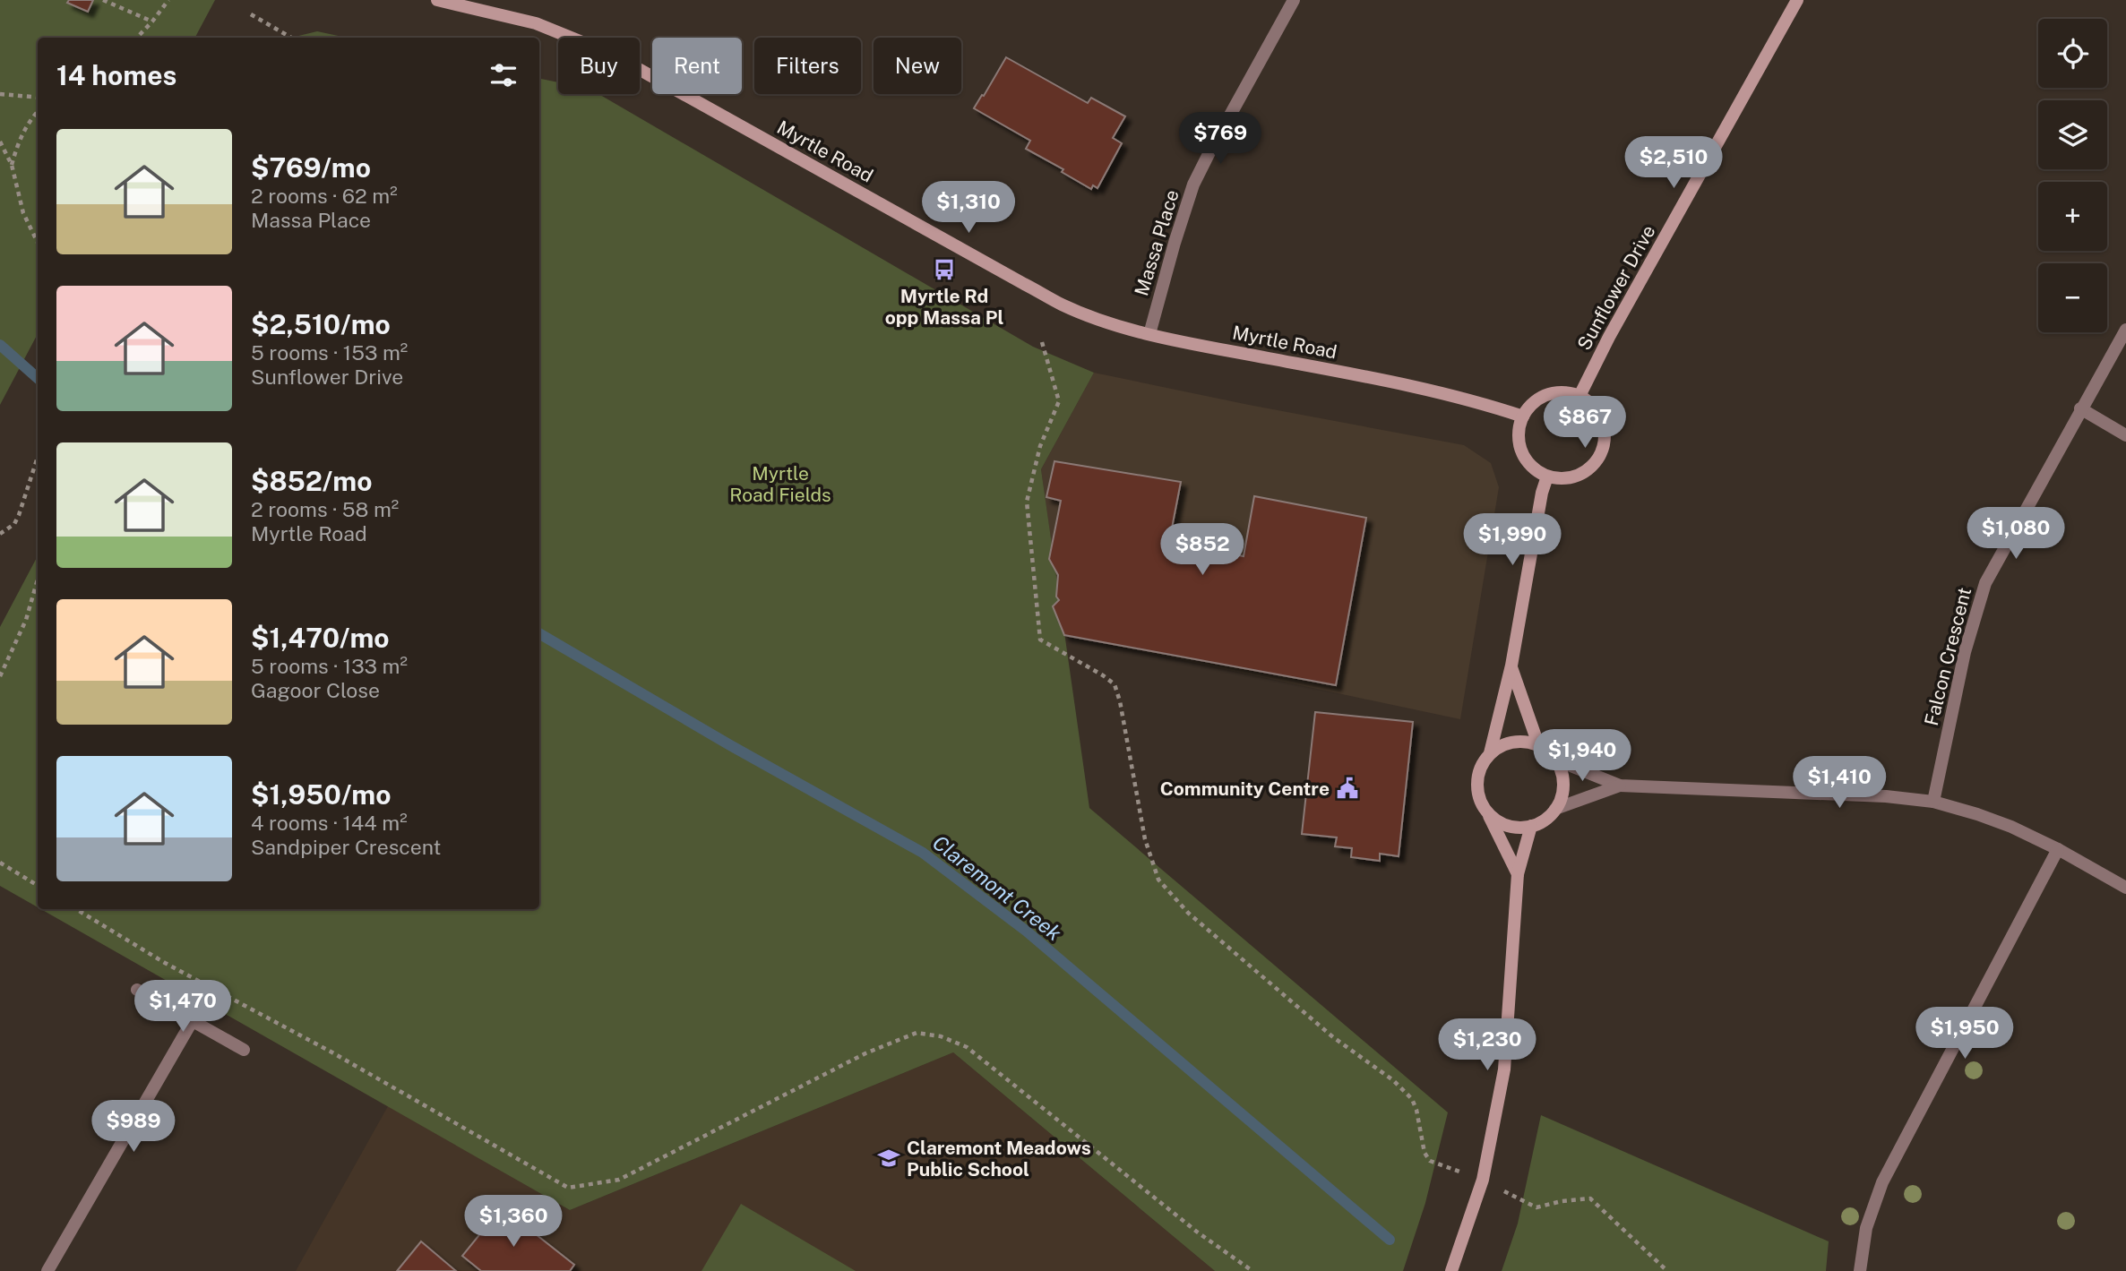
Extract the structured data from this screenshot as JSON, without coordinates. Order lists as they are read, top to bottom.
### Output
{
  "streets": {
    "street": [
      "Myrtle Road",
      "Massa Place",
      "Sunflower Drive",
      "Falcon Crescent"
    ]
  },
  "crossings": [
    ["Myrtle Road", "Massa Place"],
    ["Myrtle Road", "Sunflower Drive"]
  ],
  "water": ["Claremont Creek"],
  "parks": ["Myrtle Road Fields"],
  "places": {
    "bus stop": ["Myrtle Rd opp Massa Pl"],
    "public building": ["Community Centre"],
    "school or university": ["Claremont Meadows Public School"]
  },
  "page": {
    "map_buttons": ["+", "−"],
    "chip": [
      "Buy",
      "Rent",
      "Filters",
      "New"
    ],
    "heading": "14 homes",
    "price": [
      "$769",
      "$2,510",
      "$1,310",
      "$867",
      "$1,080",
      "$1,990",
      "$852",
      "$1,940",
      "$1,410",
      "$1,470",
      "$1,950",
      "$1,230",
      "$989",
      "$1,360"
    ],
    "list": [
      {
        "name": "$769/mo",
        "note": "2 rooms · 62 m² · Massa Place"
      },
      {
        "name": "$2,510/mo",
        "note": "5 rooms · 153 m² · Sunflower Drive"
      },
      {
        "name": "$852/mo",
        "note": "2 rooms · 58 m² · Myrtle Road"
      },
      {
        "name": "$1,470/mo",
        "note": "5 rooms · 133 m² · Gagoor Close"
      },
      {
        "name": "$1,950/mo",
        "note": "4 rooms · 144 m² · Sandpiper Crescent"
      }
    ]
  }
}
